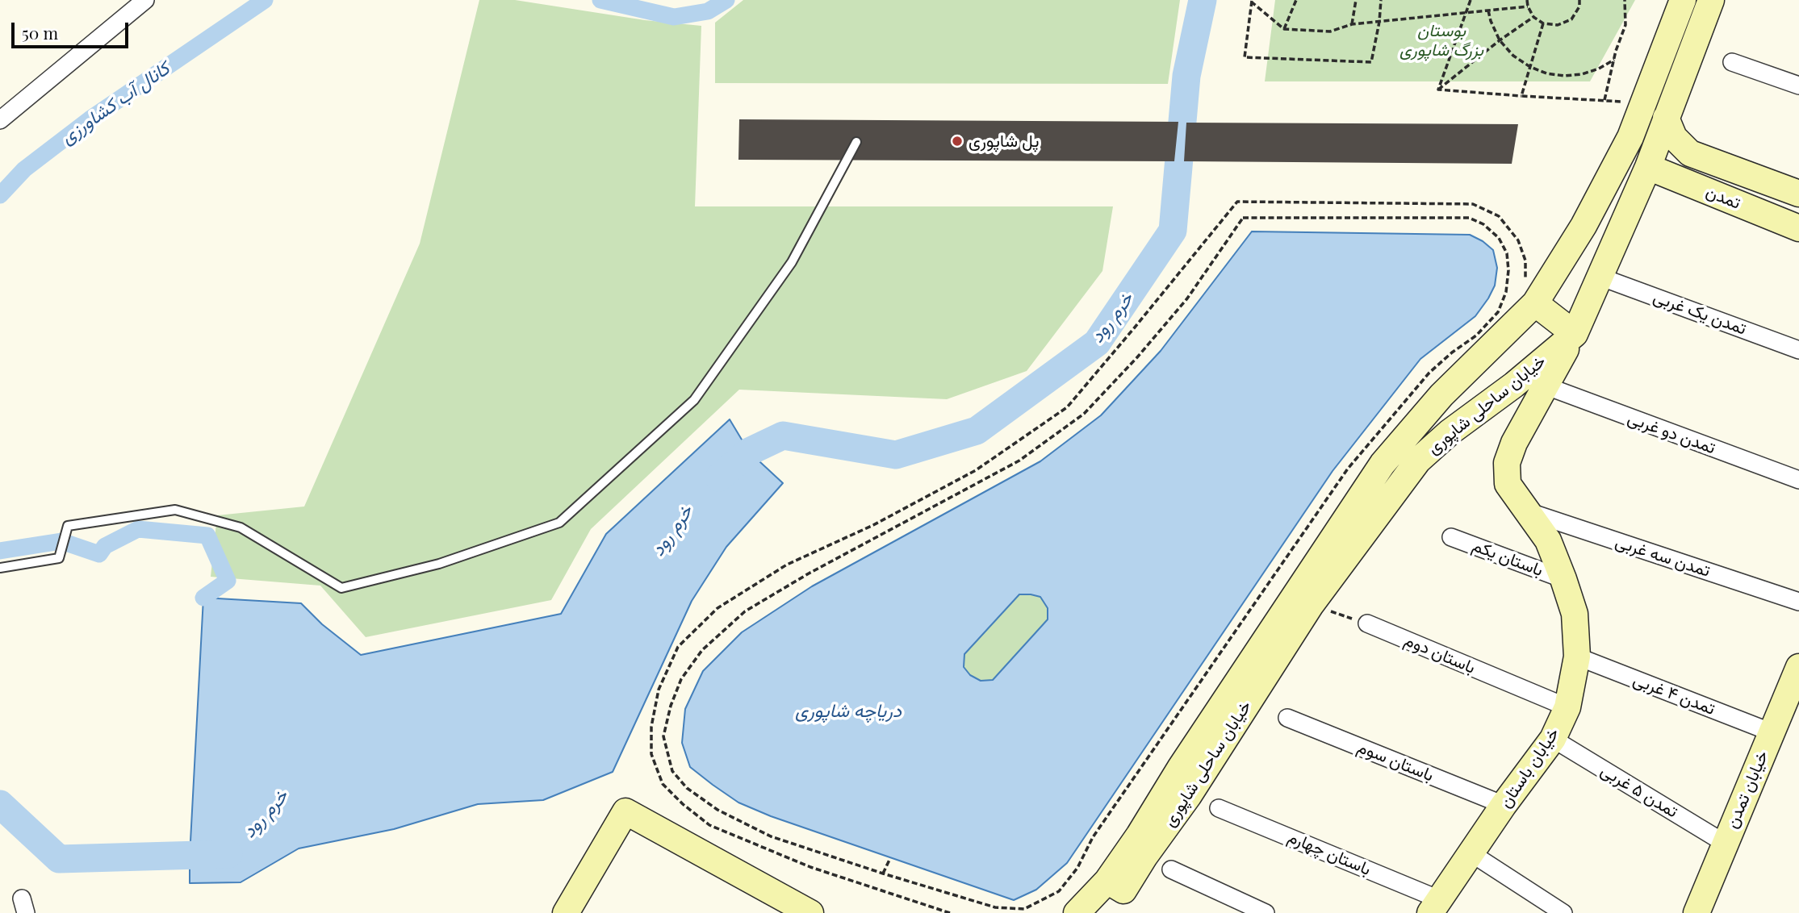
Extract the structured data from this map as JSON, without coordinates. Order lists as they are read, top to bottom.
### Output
{
  "streets": {
    "street": [
      "تمدن",
      "تمدن یک غربی",
      "خیابان ساحلی شاپوری",
      "تمدن دو غربی",
      "تمدن سه غربی",
      "باستان یکم",
      "باستان دوم",
      "تمدن ۴ غربی",
      "باستان سوم",
      "خیابان باستان",
      "خیابان تمدن",
      "تمدن ۵ غربی",
      "باستان چهارم"
    ]
  },
  "crossings": [
    ["تمدن", "خیابان ساحلی شاپوری"],
    ["تمدن یک غربی", "خیابان ساحلی شاپوری"],
    ["خیابان ساحلی شاپوری", "خیابان باستان"],
    ["تمدن دو غربی", "خیابان باستان"],
    ["تمدن سه غربی", "خیابان باستان"],
    ["باستان یکم", "خیابان باستان"],
    ["باستان دوم", "خیابان باستان"],
    ["تمدن ۴ غربی", "خیابان باستان"],
    ["تمدن ۴ غربی", "خیابان تمدن"],
    ["باستان سوم", "خیابان باستان"],
    ["خیابان باستان", "تمدن ۵ غربی"],
    ["خیابان باستان", "باستان چهارم"],
    ["خیابان تمدن", "تمدن ۵ غربی"]
  ],
  "water": ["کانال آب کشاورزی", "خرم رود", "دریاچه شاپوری"],
  "parks": ["بوستان بزرگ شاپوری"],
  "places": ["پل شاپوری"],
  "scale_bar": "50 m"
}
